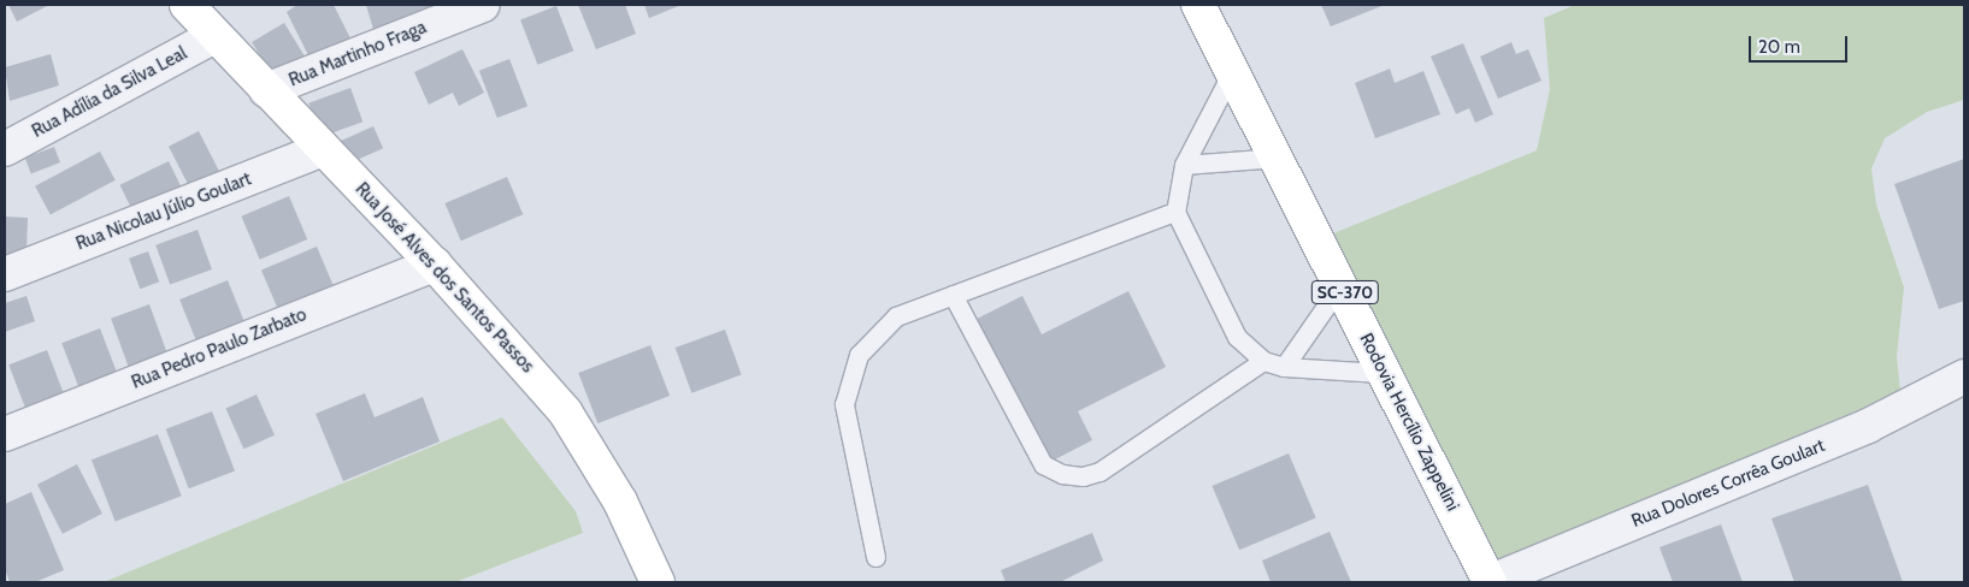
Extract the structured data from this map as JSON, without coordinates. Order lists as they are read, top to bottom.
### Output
{
  "streets": {
    "street": [
      "Rua Martinho Fraga",
      "Rua Adília da Silva Leal",
      "Rua Nicolau Júlio Goulart",
      "Rua José Alves dos Santos Passos",
      "SC-370",
      "Rua Pedro Paulo Zarbato",
      "Rodovia Hercílio Zappelini",
      "Rua Dolores Corrêa Goulart"
    ]
  },
  "crossings": [
    ["Rua Martinho Fraga", "Rua José Alves dos Santos Passos"],
    ["Rua Adília da Silva Leal", "Rua José Alves dos Santos Passos"],
    ["Rua Nicolau Júlio Goulart", "Rua José Alves dos Santos Passos"],
    ["Rua José Alves dos Santos Passos", "Rua Pedro Paulo Zarbato"],
    ["Rodovia Hercílio Zappelini", "Rua Dolores Corrêa Goulart"]
  ],
  "scale_bar": "20 m"
}
